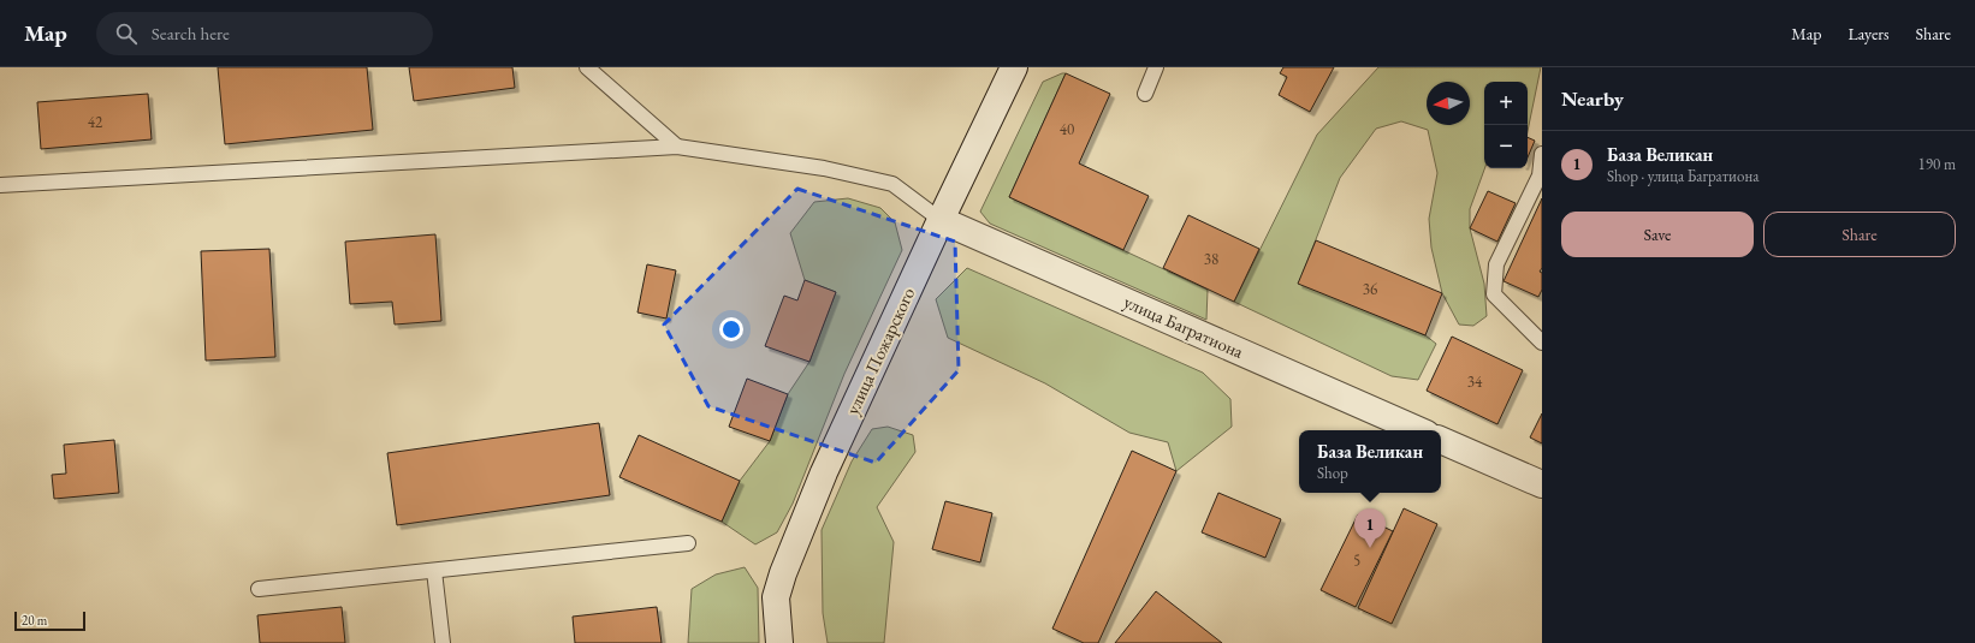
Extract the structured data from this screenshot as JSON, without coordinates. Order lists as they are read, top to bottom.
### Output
{
  "streets": {
    "street": ["улица Багратиона", "улица Пожарского"]
  },
  "crossings": [
    ["улица Багратиона", "улица Пожарского"]
  ],
  "house_numbers": [
    "42",
    "40",
    "38",
    "36",
    "34",
    "5"
  ],
  "scale_bar": "20 m",
  "north": "left",
  "page": {
    "header": "Map",
    "search": "Search here",
    "nav": ["Map", "Layers", "Share"],
    "heading": "Nearby",
    "map_buttons": ["+", "−"],
    "list": [
      {
        "mark": "1",
        "name": "База Великан",
        "note": "Shop · улица Багратиона",
        "value": "190 m"
      }
    ],
    "buttons": ["Save", "Share"],
    "popup": ["База Великан", "Shop"],
    "pins": "1",
    "scale": "20 m"
  }
}
